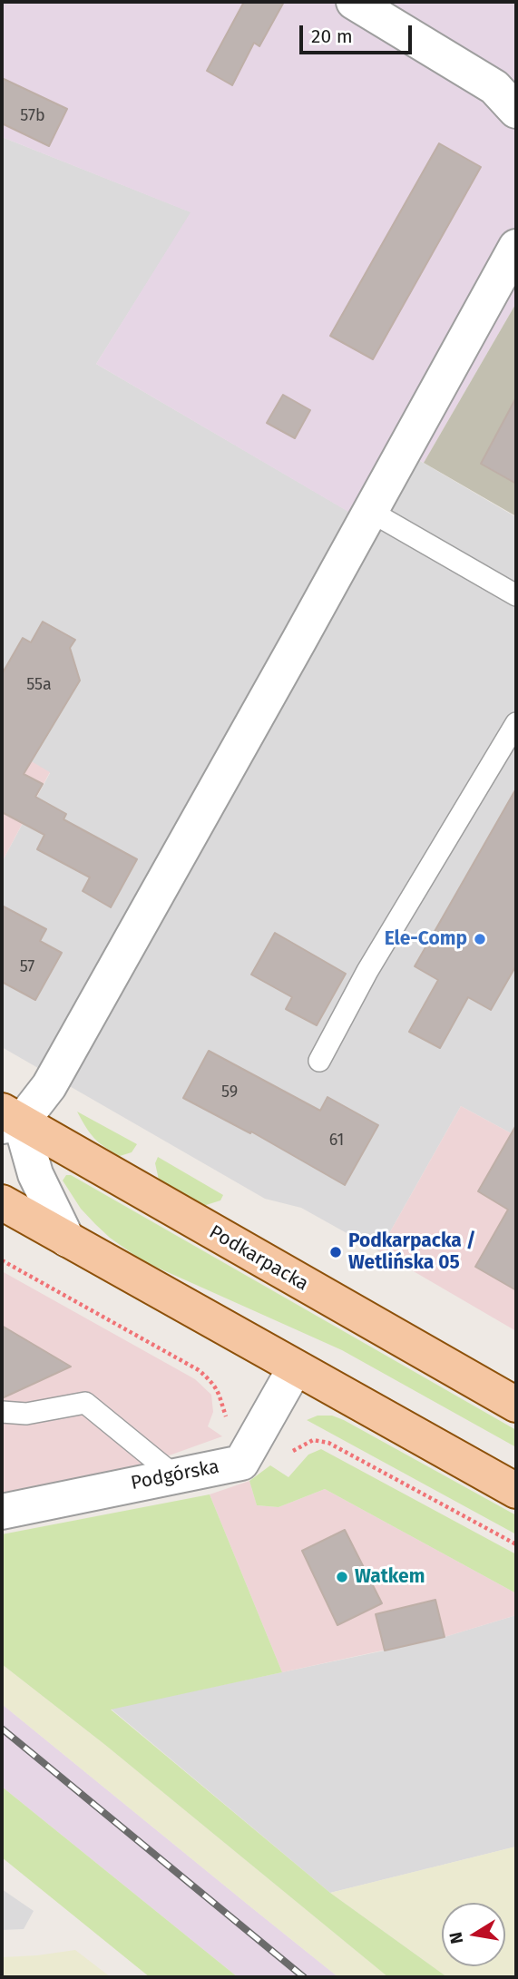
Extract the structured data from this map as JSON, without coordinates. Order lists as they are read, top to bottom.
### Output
{
  "streets": {
    "main road": ["Podkarpacka"],
    "street": ["Podgórska"]
  },
  "places": ["Ele-Comp", "Podkarpacka / Wetlińska 05", "Watkem"],
  "house_numbers": [
    "57b",
    "55a",
    "57",
    "59",
    "61"
  ],
  "scale_bar": "20 m",
  "north": "left"
}
